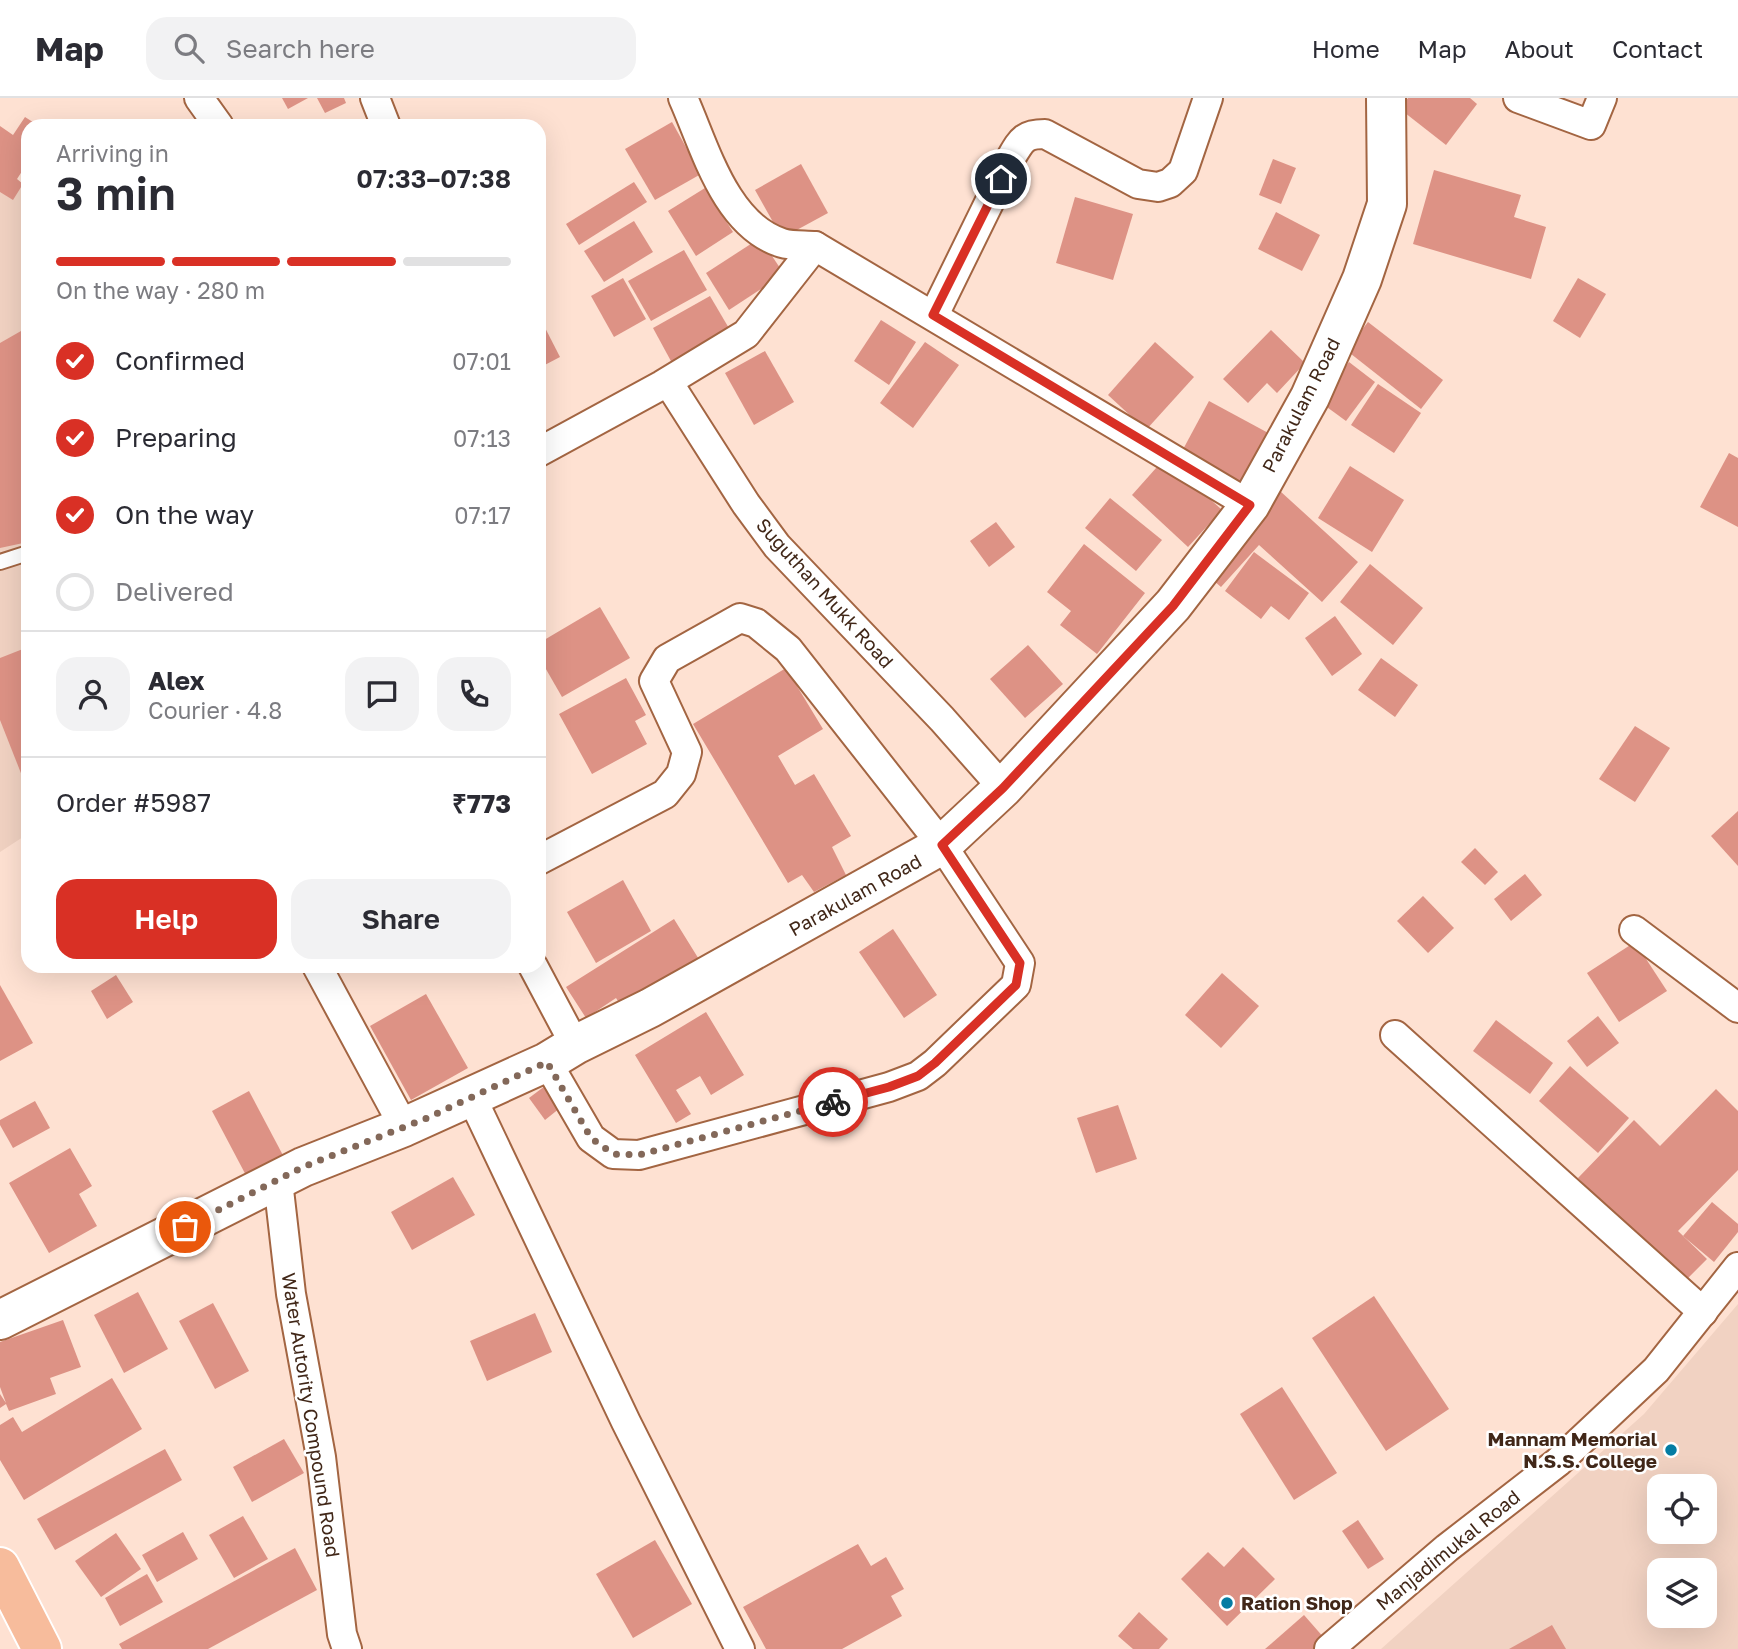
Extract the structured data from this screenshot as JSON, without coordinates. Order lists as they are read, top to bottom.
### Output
{
  "streets": {
    "street": [
      "Parakulam Road",
      "Suguthan Mukk Road",
      "Water Autority Compound Road",
      "Manjadimukal Road"
    ]
  },
  "crossings": [
    ["Parakulam Road", "Suguthan Mukk Road"],
    ["Parakulam Road", "Water Autority Compound Road"]
  ],
  "places": ["Mannam Memorial N.S.S. College", "Ration Shop"],
  "page": {
    "header": "Map",
    "search": "Search here",
    "nav": [
      "Home",
      "Map",
      "About",
      "Contact"
    ],
    "heading": ["3 min", "Arriving in", "07:33–07:38"],
    "panel": [
      "Alex",
      "Courier · 4.8",
      "Order #5987",
      "₹773"
    ],
    "bar": "On the way · 280 m",
    "list": [
      ["Confirmed", "07:01"],
      ["Preparing", "07:13"],
      ["On the way", "07:17"],
      "Delivered"
    ],
    "buttons": ["Help", "Share"]
  }
}
